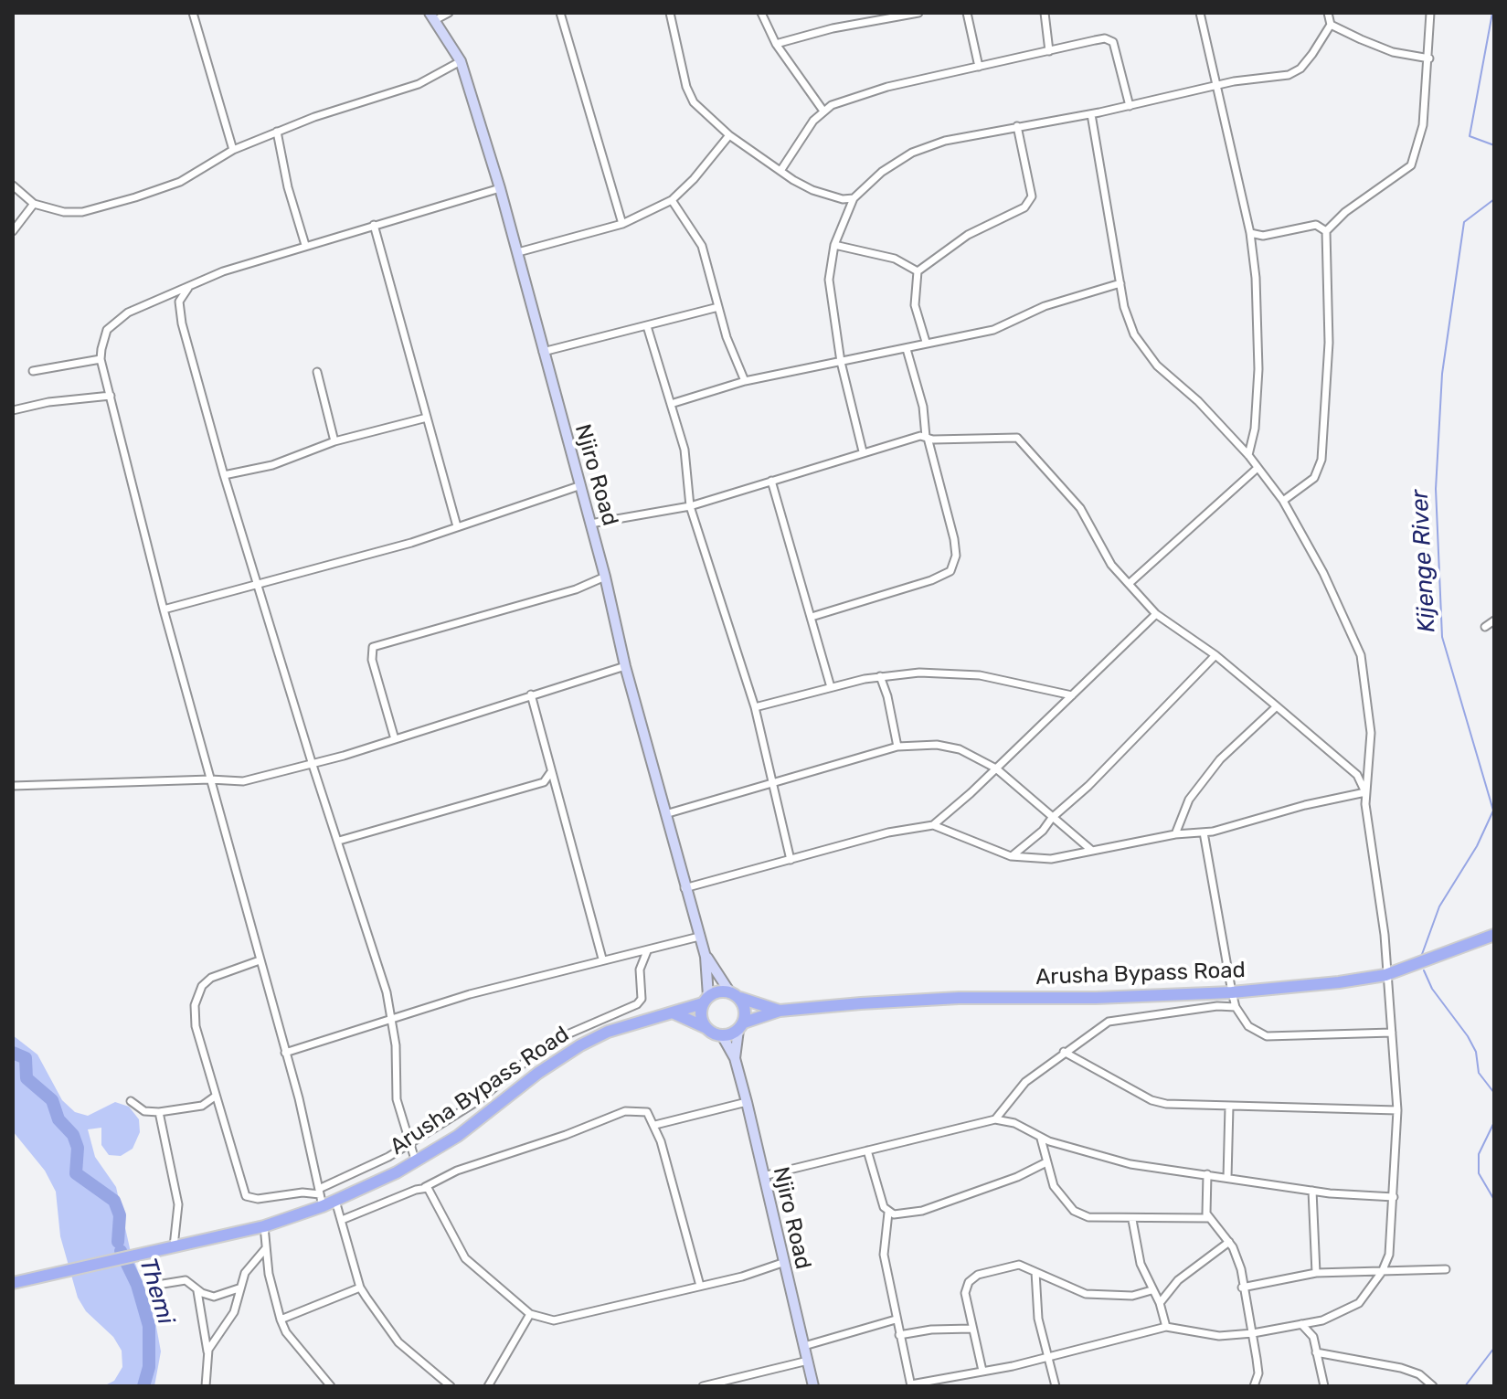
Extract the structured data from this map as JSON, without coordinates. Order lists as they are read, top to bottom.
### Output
{
  "streets": {
    "main road": ["Arusha Bypass Road"],
    "street": ["Njiro Road"]
  },
  "crossings": [
    ["Njiro Road", "Arusha Bypass Road"]
  ],
  "water": ["Kijenge River", "Themi"]
}
